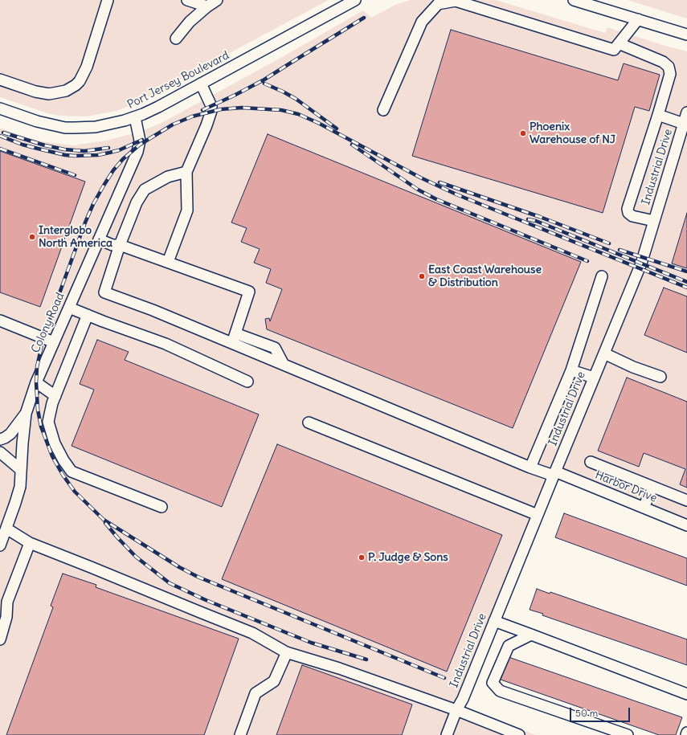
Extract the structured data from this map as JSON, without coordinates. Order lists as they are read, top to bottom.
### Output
{
  "streets": {
    "street": [
      "Port Jersey Boulevard",
      "Industrial Drive",
      "Colony Road",
      "Harbor Drive"
    ]
  },
  "crossings": [
    ["Port Jersey Boulevard", "Colony Road"],
    ["Industrial Drive", "Harbor Drive"]
  ],
  "places": [
    "Phoenix Warehouse of NJ",
    "Interglobo North America",
    "East Coast Warehouse & Distribution",
    "P. Judge & Sons"
  ],
  "scale_bar": "50 m"
}
